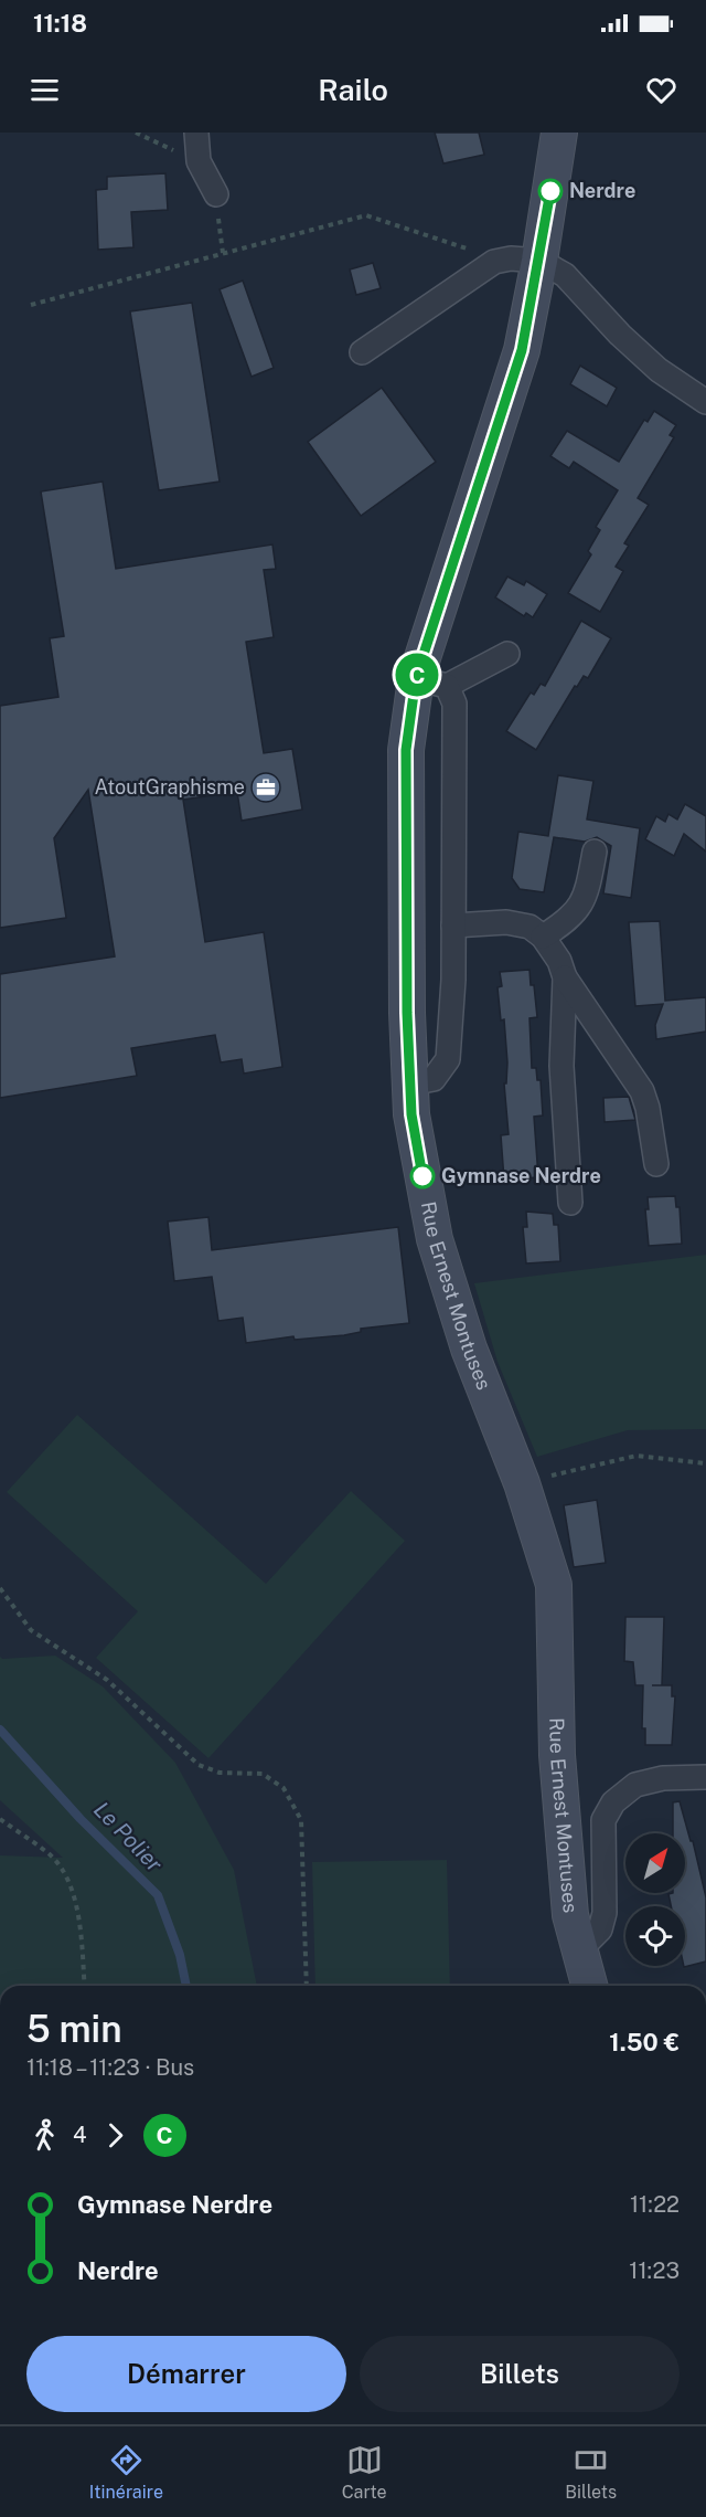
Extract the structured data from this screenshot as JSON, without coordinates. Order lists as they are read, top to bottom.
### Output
{
  "streets": {
    "street": ["Rue Ernest Montuses"]
  },
  "water": ["Le Polier"],
  "places": {
    "other": ["Nerdre", "Gymnase Nerdre"],
    "office": ["AtoutGraphisme"]
  },
  "lines": ["bus line C"],
  "north": "top right",
  "page": {
    "status": "11:18",
    "header": "Railo",
    "on_map": "C",
    "heading": ["5 min", "11:18 – 11:23 · Bus", "1.50 €"],
    "legs": ["4", "C"],
    "list": [
      {
        "name": "Gymnase Nerdre",
        "value": "11:22"
      },
      {
        "name": "Nerdre",
        "value": "11:23"
      }
    ],
    "buttons": ["Démarrer", "Billets"],
    "tabs": ["Itinéraire", "Carte", "Billets"]
  }
}
